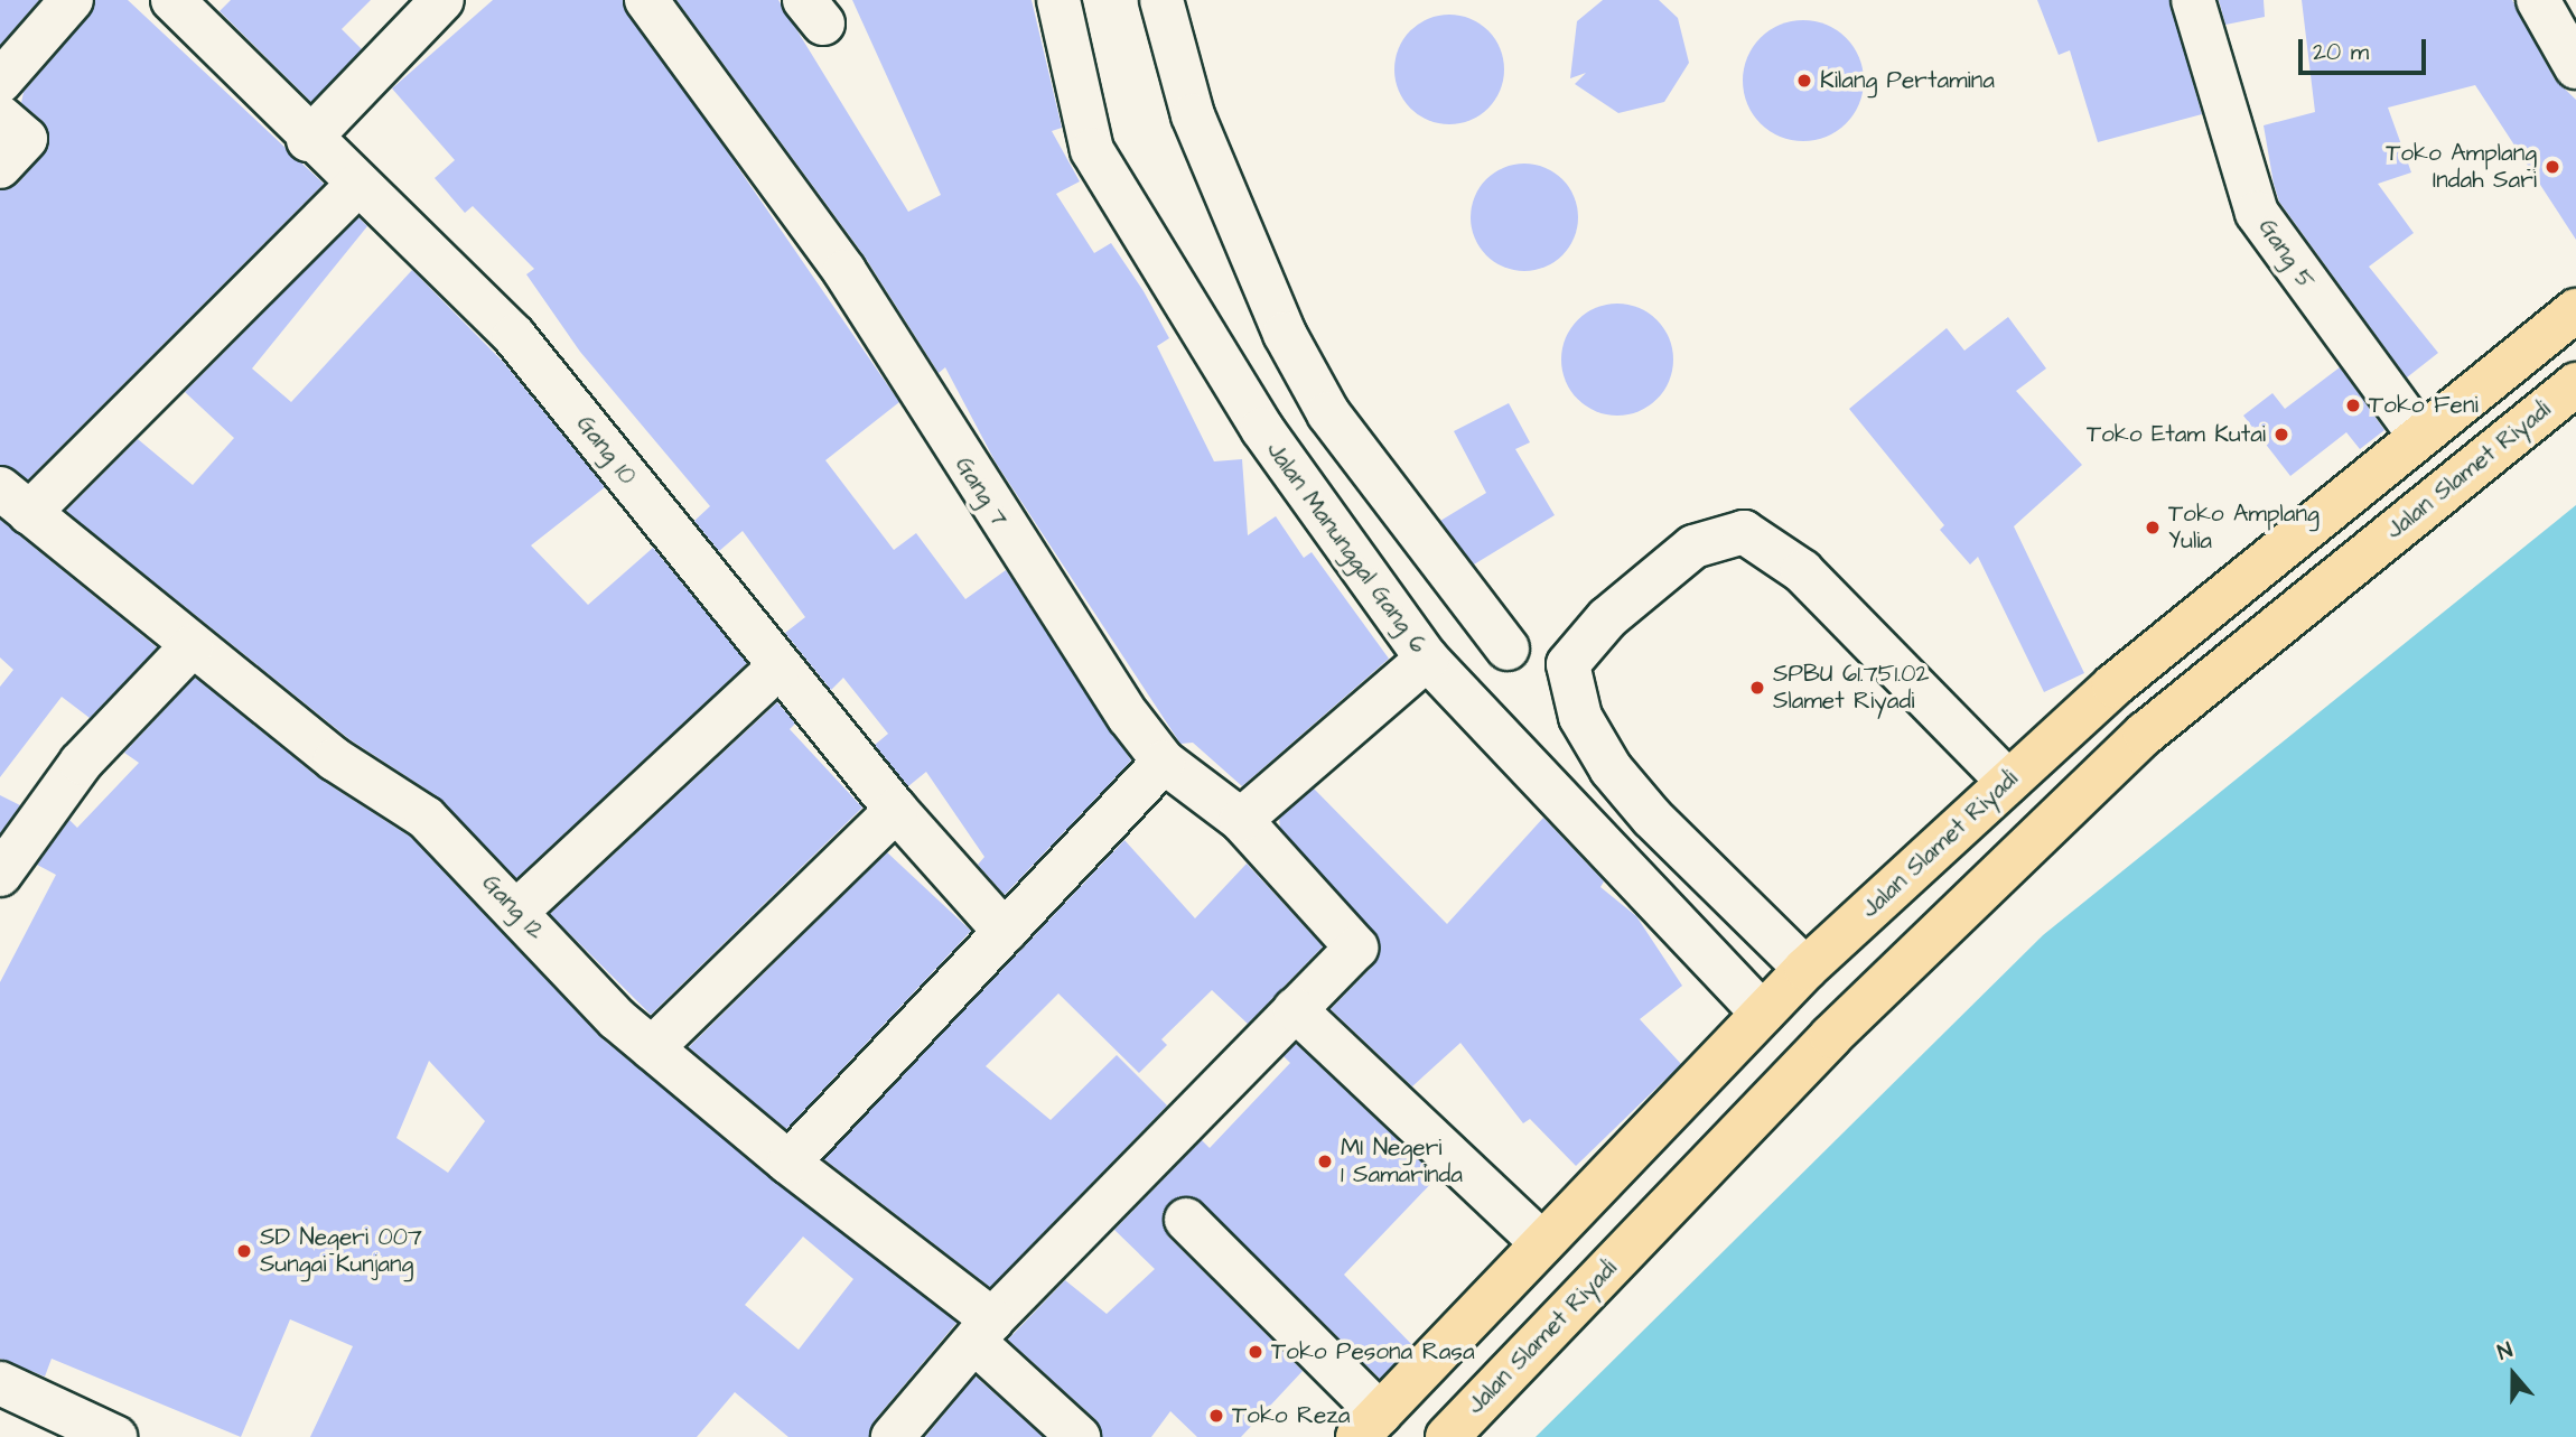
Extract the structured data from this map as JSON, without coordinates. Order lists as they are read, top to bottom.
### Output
{
  "streets": {
    "highway": ["Jalan Slamet Riyadi"],
    "street": [
      "Gang 5",
      "Gang 10",
      "Gang 7",
      "Jalan Manunggal Gang 6",
      "Gang 12"
    ]
  },
  "crossings": [
    ["Gang 5", "Jalan Slamet Riyadi"],
    ["Jalan Slamet Riyadi", "Jalan Manunggal Gang 6"]
  ],
  "places": [
    "Kilang Pertamina",
    "Toko Amplang Indah Sari",
    "Toko Feni",
    "Toko Etam Kutai",
    "Toko Amplang Yulia",
    "SPBU 61.751.02 Slamet Riyadi",
    "MI Negeri 1 Samarinda",
    "SD Negeri 007 Sungai Kunjang",
    "Toko Pesona Rasa",
    "Toko Reza"
  ],
  "scale_bar": "20 m",
  "north": "top"
}
